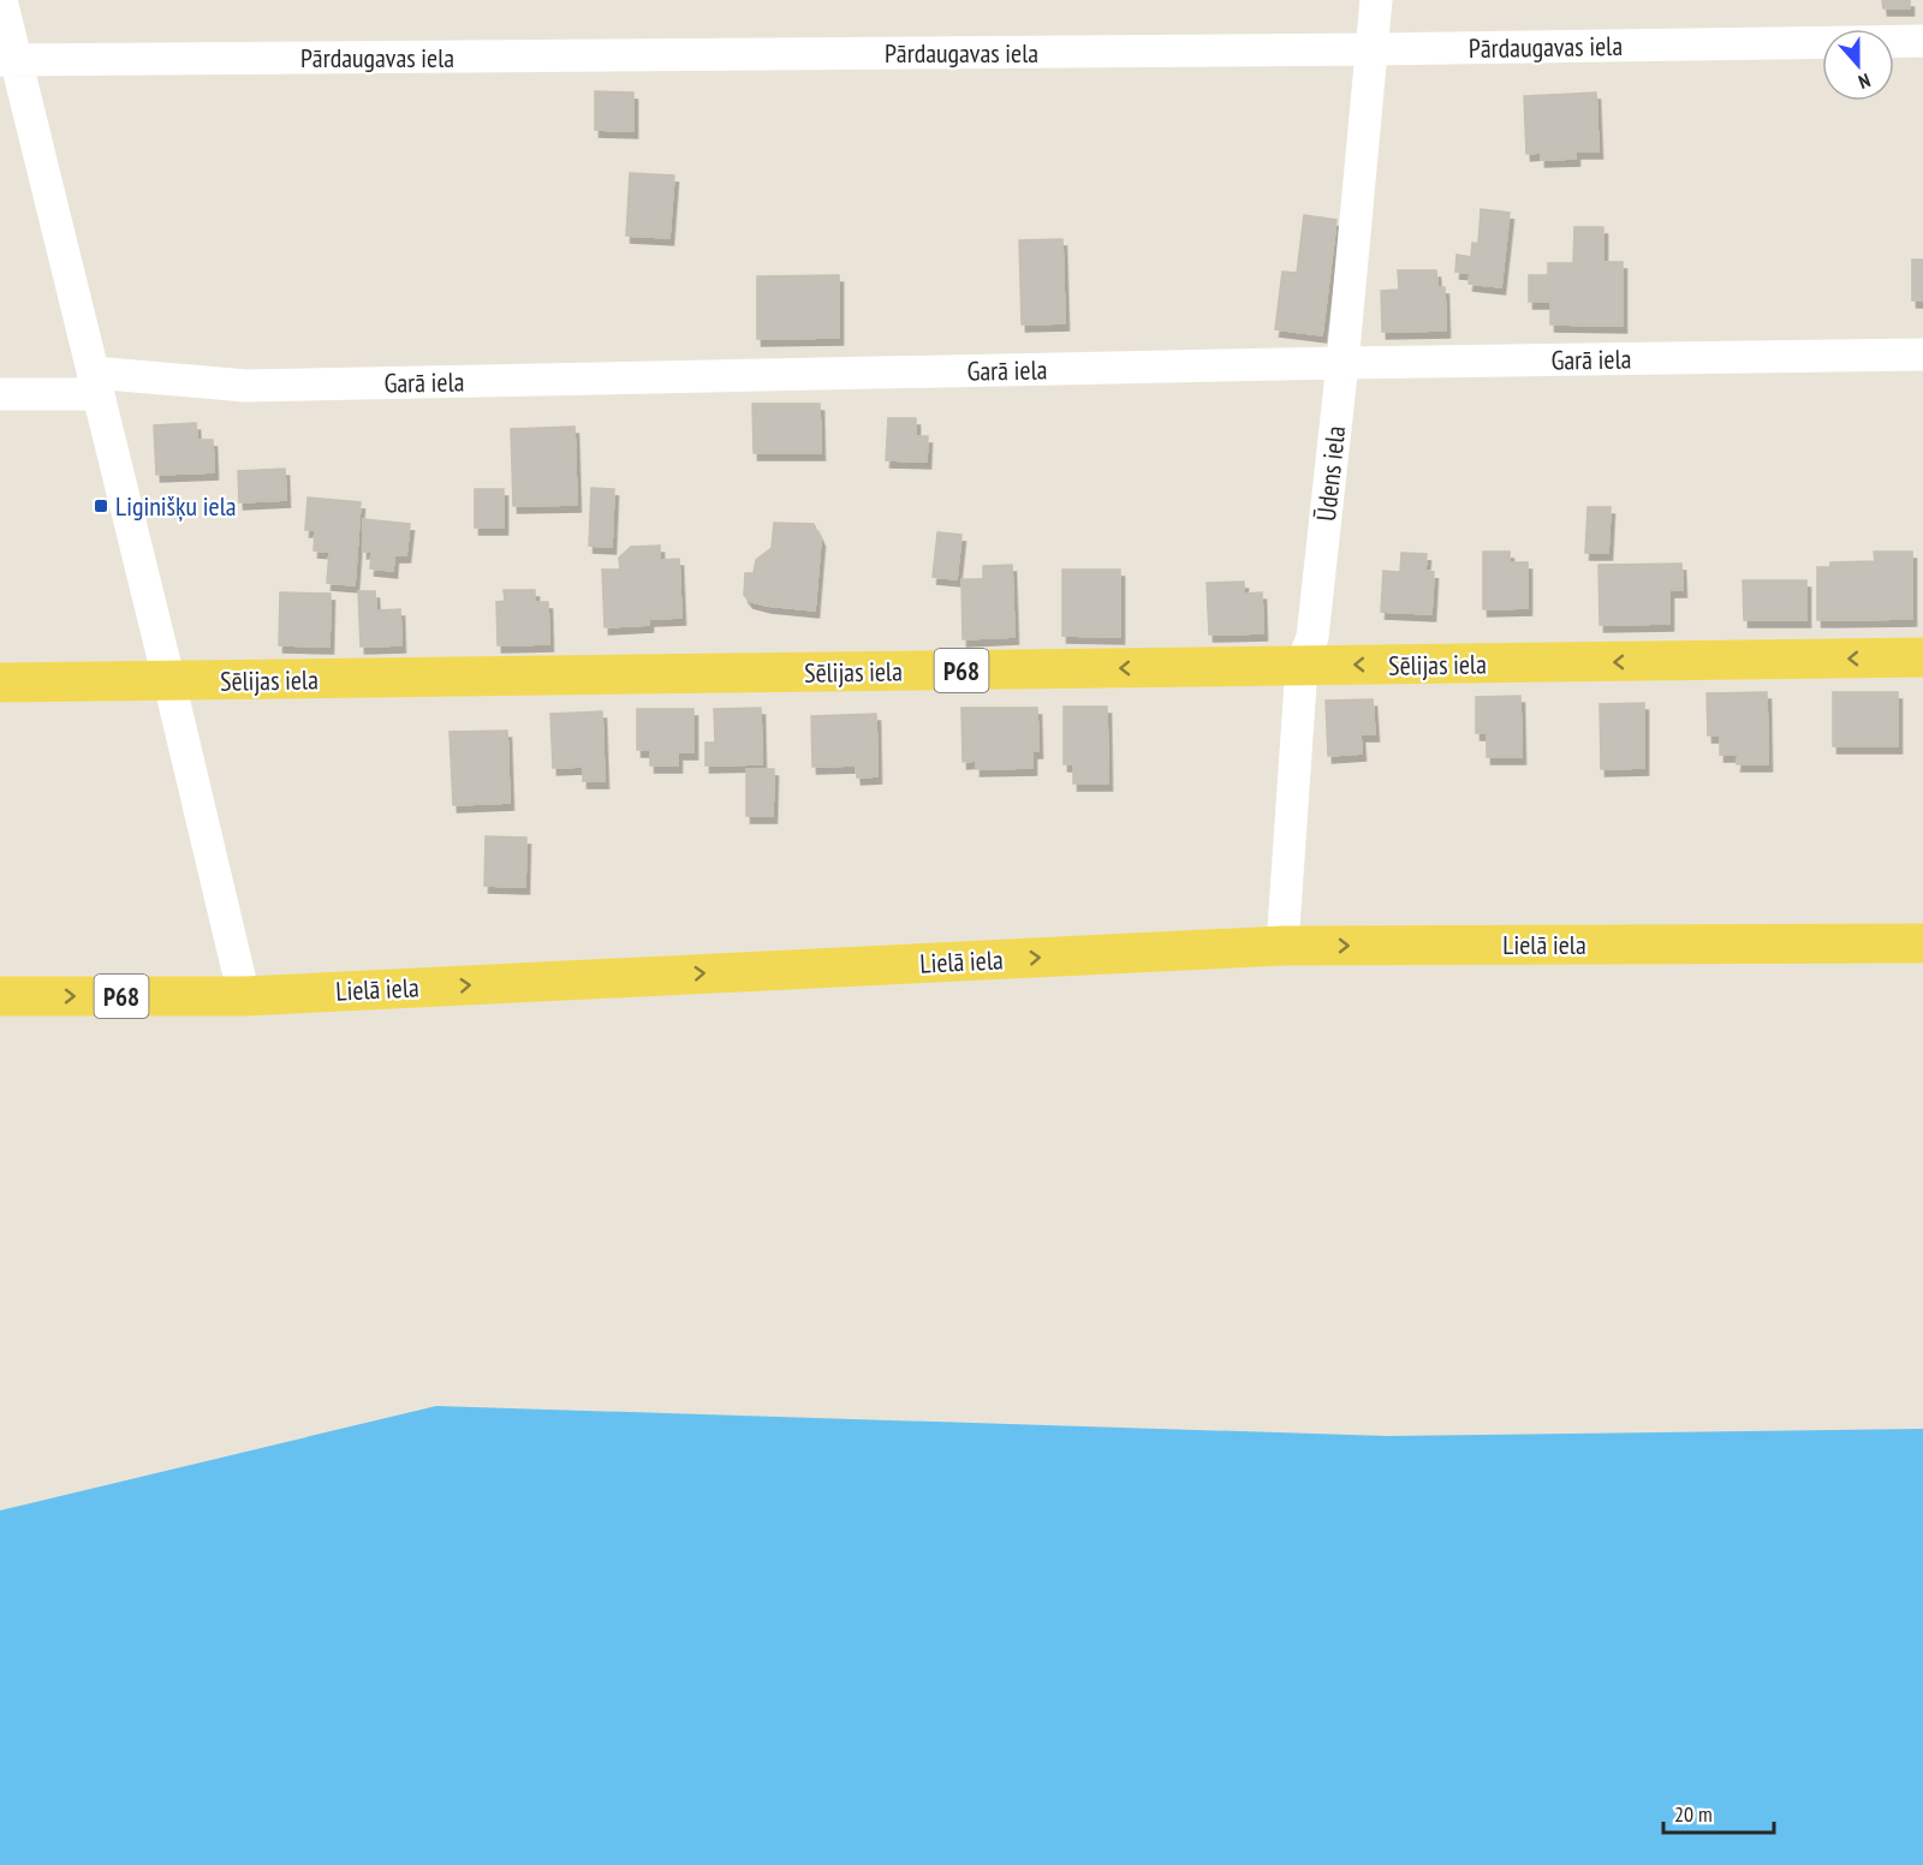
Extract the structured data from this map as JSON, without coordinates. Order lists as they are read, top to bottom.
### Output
{
  "streets": {
    "main road": ["Sēlijas iela", "P68", "Lielā iela"],
    "street": ["Pārdaugavas iela", "Garā iela", "Ūdens iela"]
  },
  "crossings": [
    ["Pārdaugavas iela", "Ūdens iela"],
    ["Garā iela", "Ūdens iela"],
    ["Ūdens iela", "Sēlijas iela"],
    ["Ūdens iela", "Lielā iela"]
  ],
  "one_way": ["Sēlijas iela", "Lielā iela"],
  "places": {
    "transit": ["Liginišķu iela"]
  },
  "scale_bar": "20 m",
  "north": "bottom"
}
